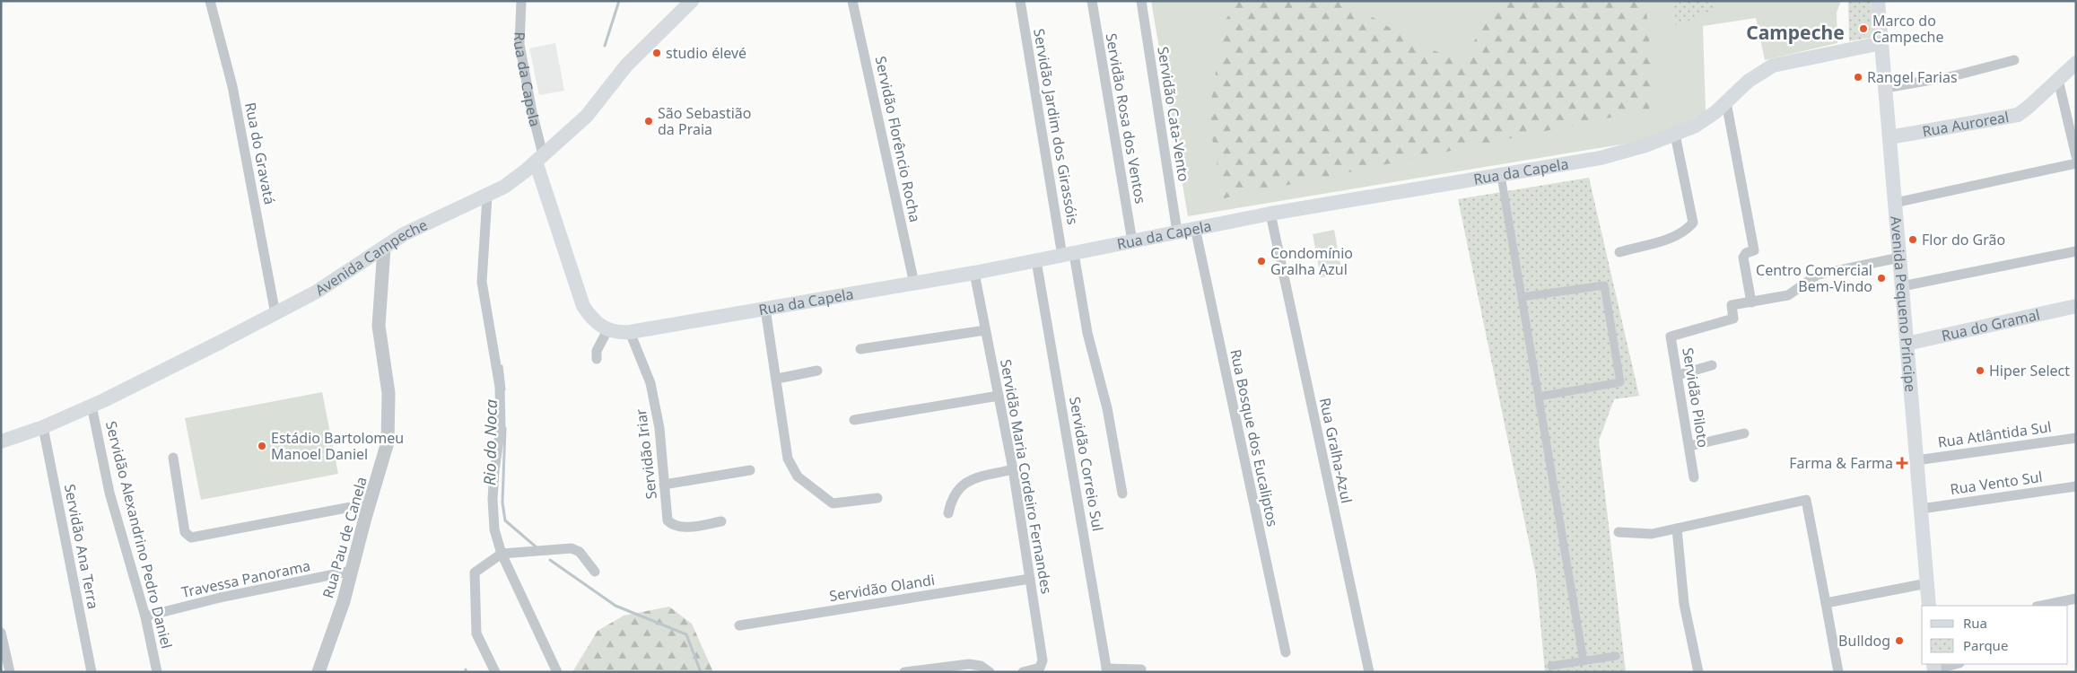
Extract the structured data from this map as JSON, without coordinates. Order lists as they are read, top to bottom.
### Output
{
  "streets": {
    "main road": [
      "Rua da Capela",
      "Rua Auroreal",
      "Avenida Campeche",
      "Avenida Pequeno Príncipe",
      "Rua do Gramal"
    ],
    "street": [
      "Servidão Cata-Vento",
      "Servidão Rosa dos Ventos",
      "Servidão Jardim dos Girassóis",
      "Servidão Florêncio Rocha",
      "Rua do Gravatá",
      "Servidão Piloto",
      "Rua Atlântida Sul",
      "Rua Bosque dos Eucaliptos",
      "Rua Gralha-Azul",
      "Servidão Iriar",
      "Servidão Correio Sul",
      "Servidão Maria Cordeiro Fernandes",
      "Rua Vento Sul",
      "Servidão Alexandrino Pedro Daniel",
      "Rua Pau de Canela",
      "Servidão Ana Terra",
      "Travessa Panorama",
      "Servidão Olandi"
    ]
  },
  "crossings": [
    ["Rua da Capela", "Servidão Cata-Vento"],
    ["Rua da Capela", "Servidão Rosa dos Ventos"],
    ["Rua da Capela", "Servidão Jardim dos Girassóis"],
    ["Rua da Capela", "Servidão Florêncio Rocha"],
    ["Rua da Capela", "Avenida Campeche"],
    ["Rua da Capela", "Avenida Pequeno Príncipe"],
    ["Rua da Capela", "Rua Bosque dos Eucaliptos"],
    ["Rua da Capela", "Rua Gralha-Azul"],
    ["Rua da Capela", "Servidão Iriar"],
    ["Rua da Capela", "Servidão Correio Sul"],
    ["Rua da Capela", "Servidão Maria Cordeiro Fernandes"],
    ["Rua Auroreal", "Avenida Pequeno Príncipe"],
    ["Rua do Gravatá", "Avenida Campeche"],
    ["Avenida Campeche", "Servidão Alexandrino Pedro Daniel"],
    ["Avenida Campeche", "Rua Pau de Canela"],
    ["Avenida Campeche", "Servidão Ana Terra"],
    ["Avenida Pequeno Príncipe", "Rua do Gramal"],
    ["Avenida Pequeno Príncipe", "Servidão Piloto"],
    ["Avenida Pequeno Príncipe", "Rua Atlântida Sul"],
    ["Avenida Pequeno Príncipe", "Rua Vento Sul"],
    ["Servidão Maria Cordeiro Fernandes", "Servidão Olandi"],
    ["Servidão Alexandrino Pedro Daniel", "Travessa Panorama"],
    ["Rua Pau de Canela", "Travessa Panorama"]
  ],
  "districts": ["Campeche"],
  "water": ["Rio do Noca"],
  "places": {
    "other": [
      "Marco do Campeche",
      "studio élevé",
      "Rangel Farias",
      "São Sebastião da Praia",
      "Flor do Grão",
      "Condomínio Gralha Azul",
      "Centro Comercial Bem-Vindo",
      "Hiper Select",
      "Estádio Bartolomeu Manoel Daniel",
      "Bulldog"
    ],
    "health": ["Farma & Farma"]
  },
  "legend": ["Rua", "Parque"]
}
